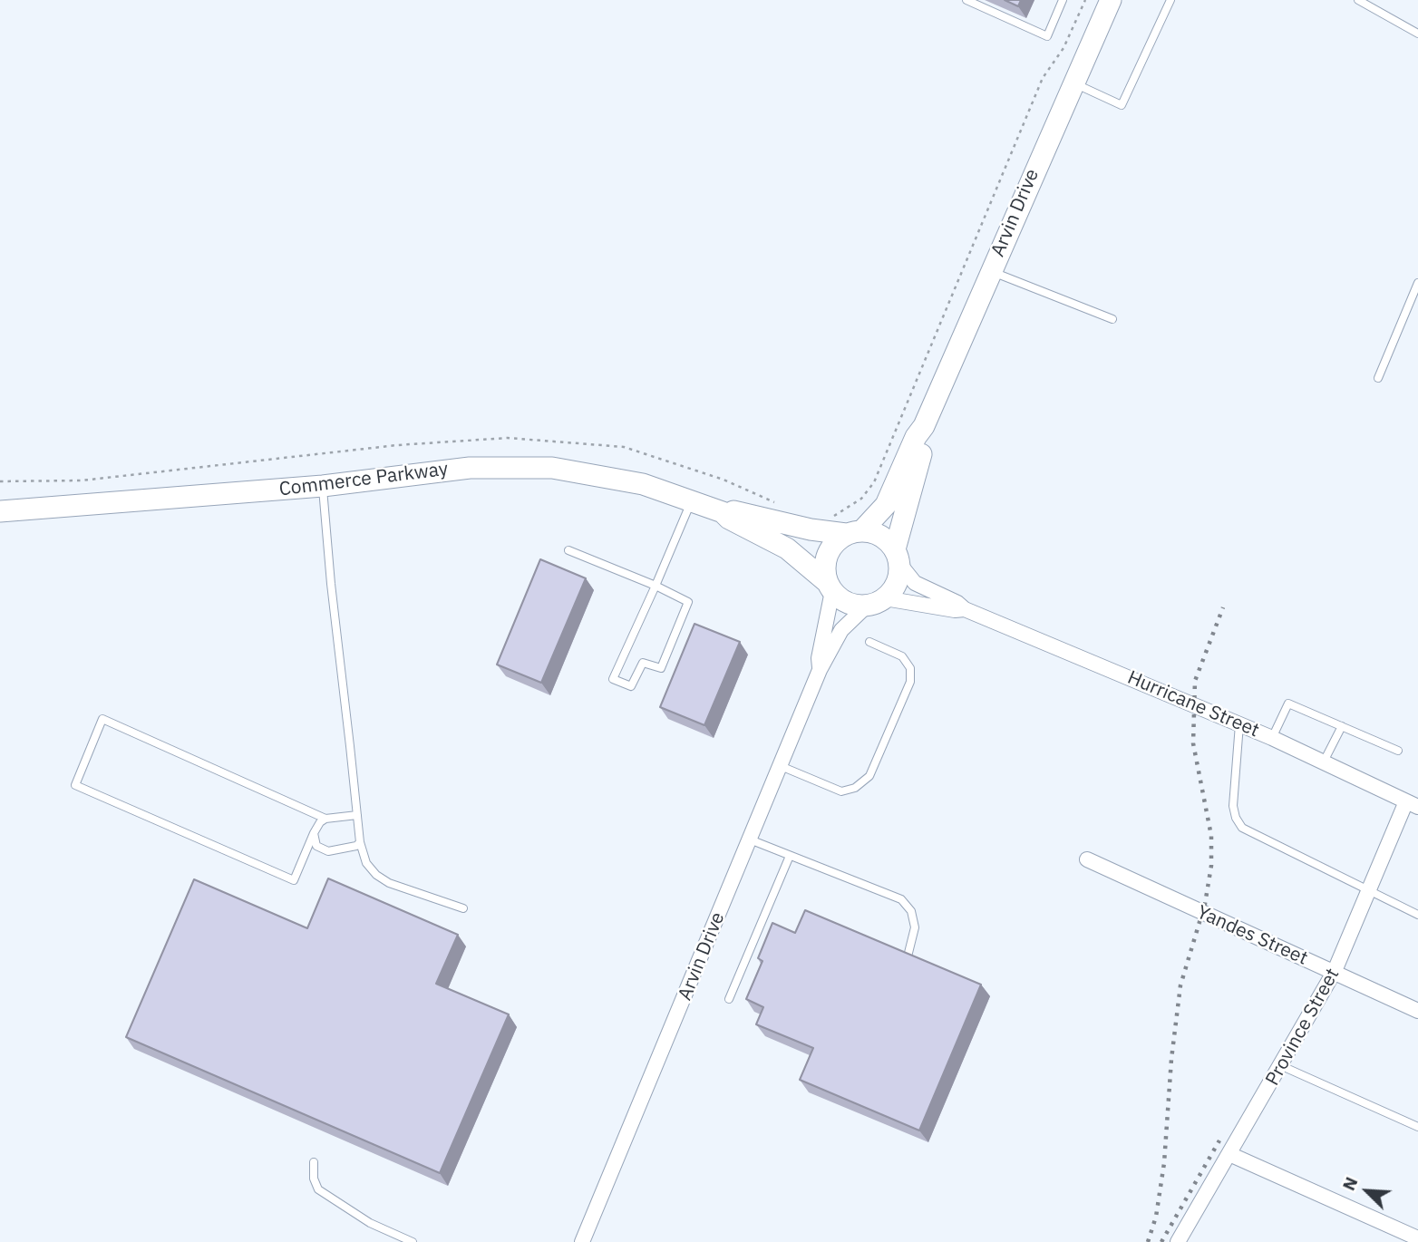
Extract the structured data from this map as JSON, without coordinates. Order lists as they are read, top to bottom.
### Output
{
  "streets": {
    "street": [
      "Arvin Drive",
      "Commerce Parkway",
      "Hurricane Street",
      "Yandes Street",
      "Province Street"
    ]
  },
  "crossings": [
    ["Arvin Drive", "Commerce Parkway"],
    ["Arvin Drive", "Hurricane Street"],
    ["Commerce Parkway", "Hurricane Street"],
    ["Hurricane Street", "Province Street"],
    ["Yandes Street", "Province Street"]
  ],
  "north": "top left"
}
